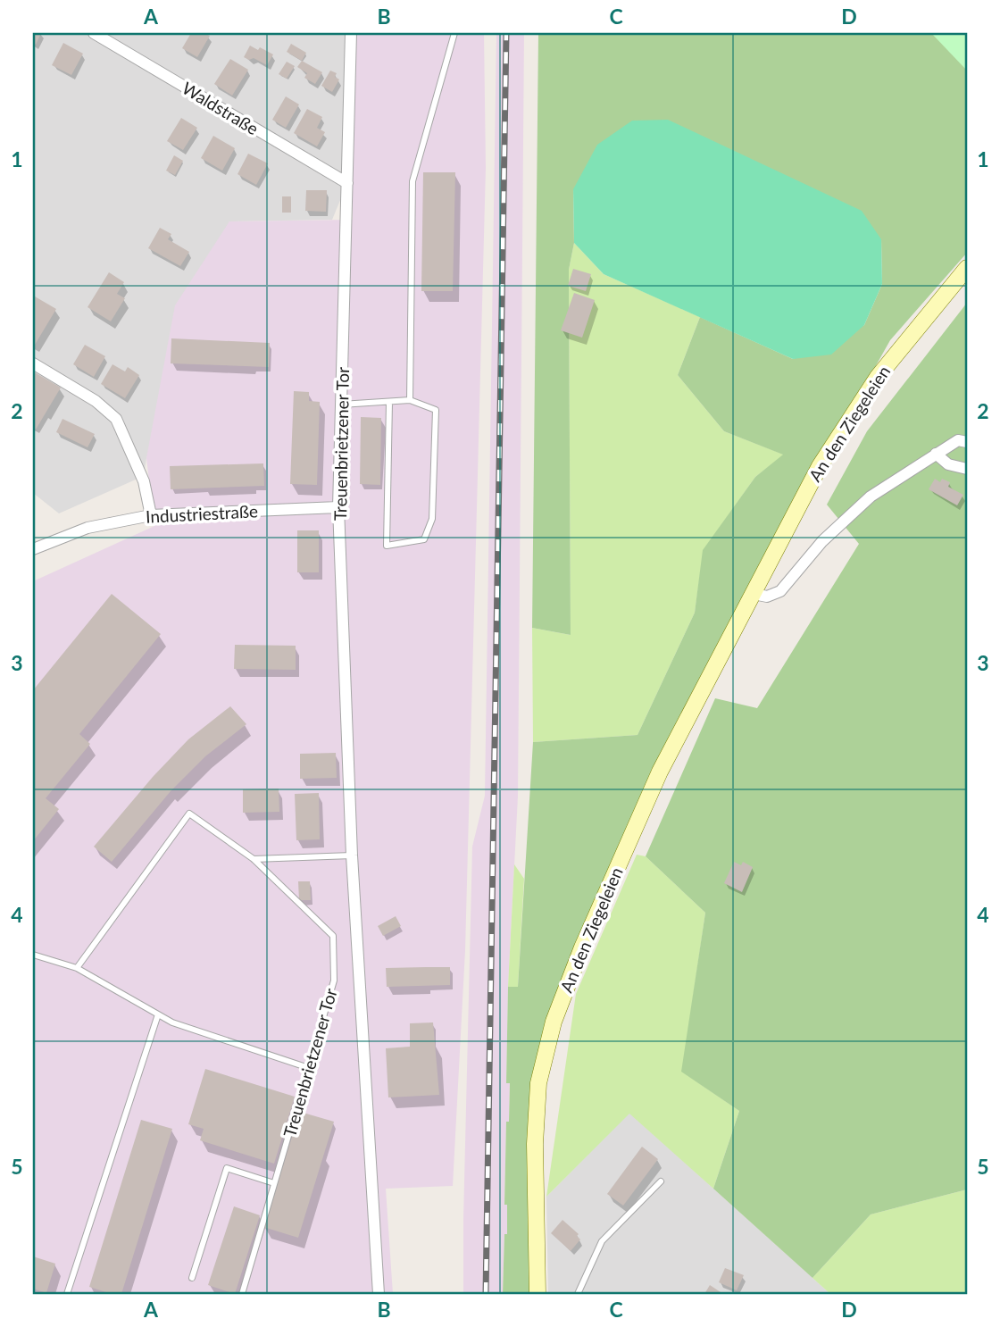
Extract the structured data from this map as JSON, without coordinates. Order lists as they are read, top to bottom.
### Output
{
  "streets": {
    "street": [
      "Waldstraße",
      "An den Ziegeleien",
      "Treuenbrietzener Tor",
      "Industriestraße"
    ]
  },
  "crossings": [
    ["Waldstraße", "Treuenbrietzener Tor"],
    ["Treuenbrietzener Tor", "Industriestraße"]
  ],
  "grid": {
    "columns": [
      "A",
      "B",
      "C",
      "D"
    ],
    "rows": [
      "1",
      "2",
      "3",
      "4",
      "5"
    ]
  }
}
